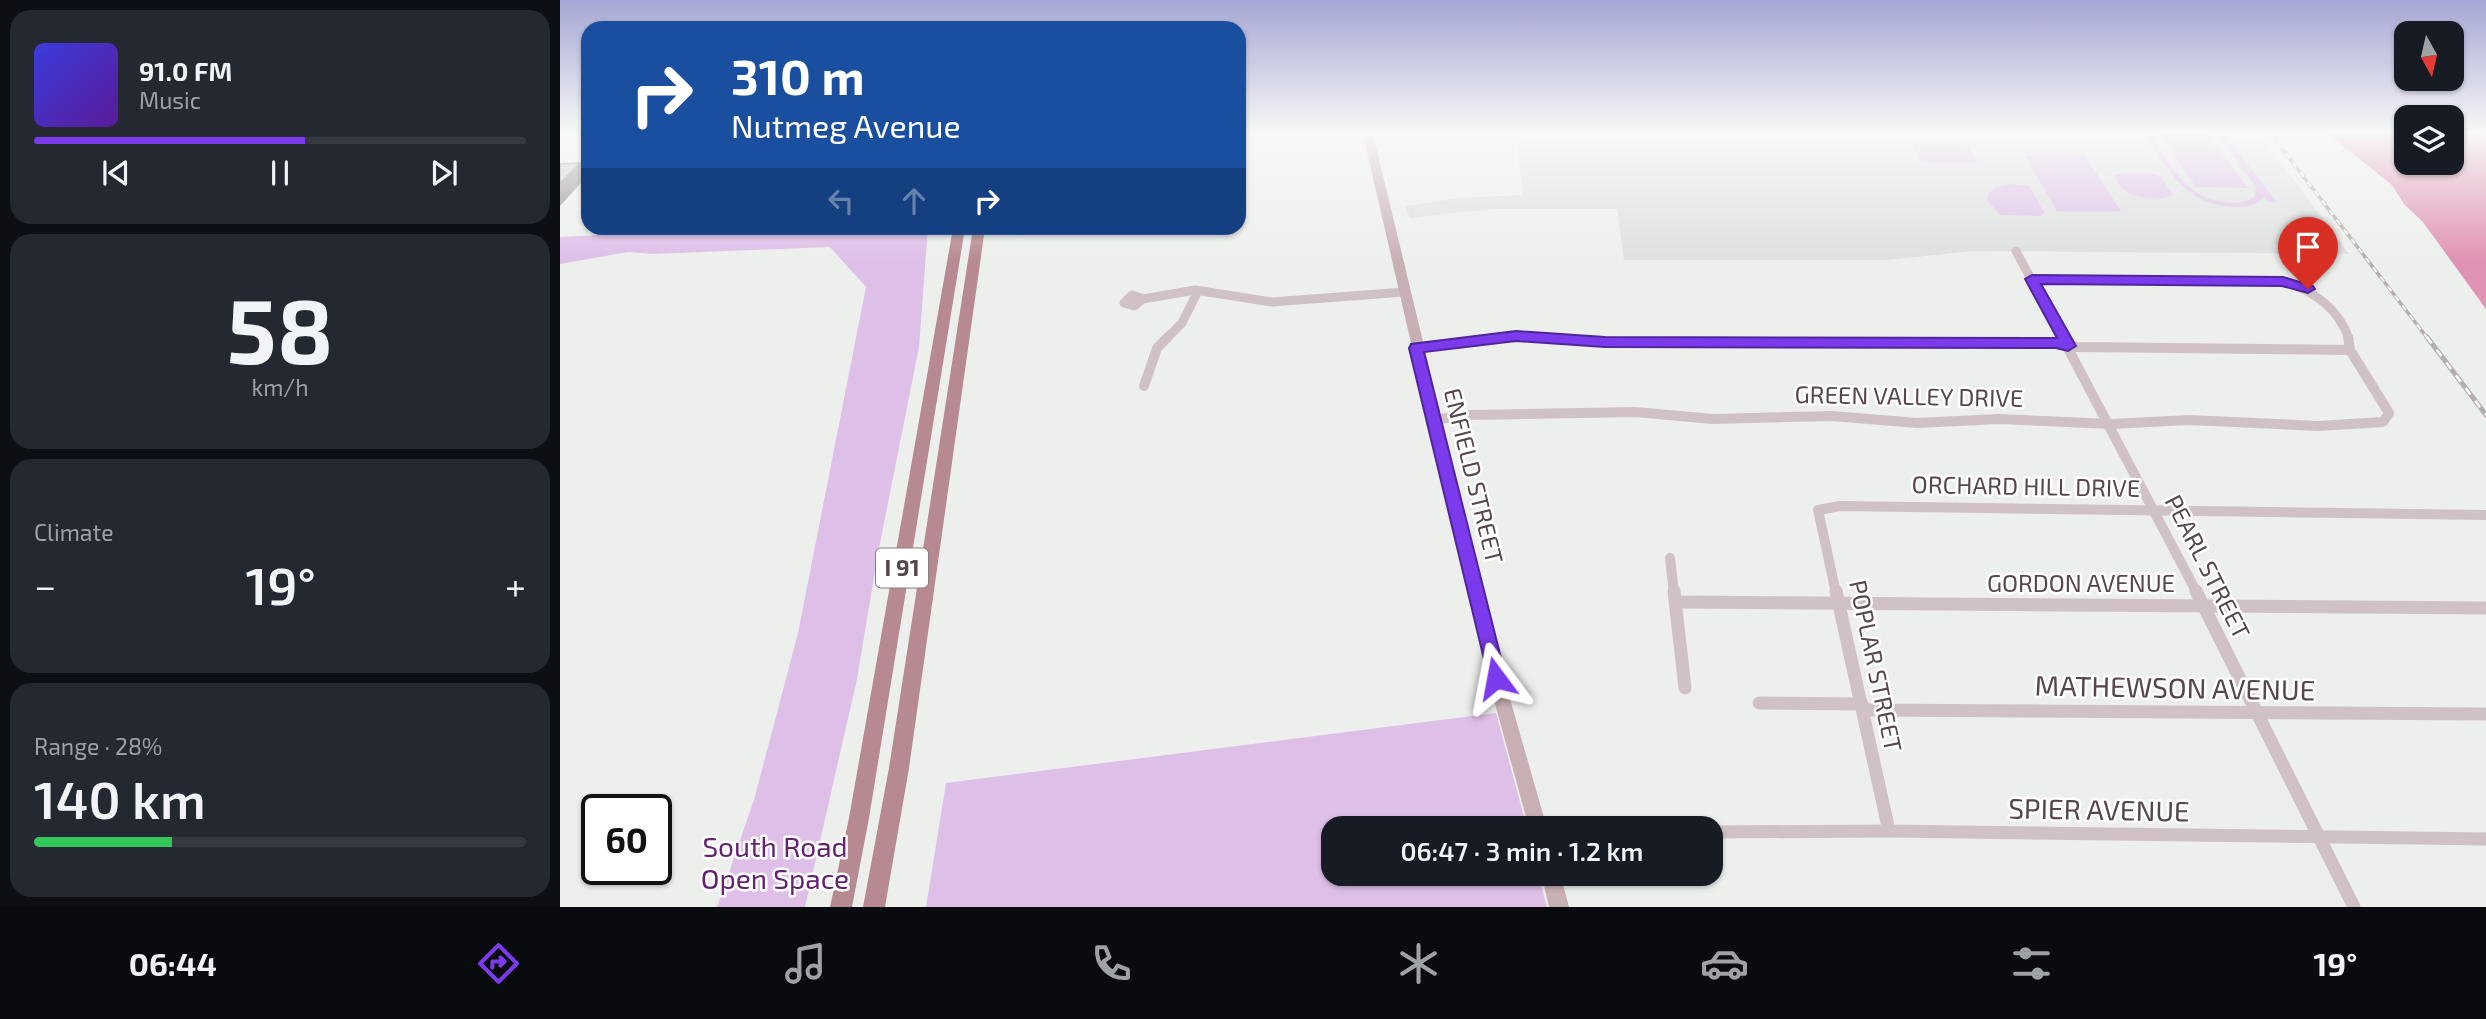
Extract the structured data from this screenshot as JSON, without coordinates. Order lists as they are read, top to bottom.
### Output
{
  "streets": {
    "highway": ["I 91"],
    "main road": ["ENFIELD STREET"],
    "street": [
      "GREEN VALLEY DRIVE",
      "ORCHARD HILL DRIVE",
      "PEARL STREET",
      "GORDON AVENUE",
      "POPLAR STREET",
      "MATHEWSON AVENUE",
      "SPIER AVENUE"
    ]
  },
  "crossings": [
    ["GREEN VALLEY DRIVE", "ENFIELD STREET"],
    ["GREEN VALLEY DRIVE", "PEARL STREET"],
    ["ORCHARD HILL DRIVE", "PEARL STREET"],
    ["ORCHARD HILL DRIVE", "POPLAR STREET"],
    ["PEARL STREET", "GORDON AVENUE"],
    ["PEARL STREET", "MATHEWSON AVENUE"],
    ["PEARL STREET", "SPIER AVENUE"],
    ["GORDON AVENUE", "POPLAR STREET"],
    ["POPLAR STREET", "MATHEWSON AVENUE"],
    ["POPLAR STREET", "SPIER AVENUE"]
  ],
  "parks": ["South Road Open Space"],
  "north": "bottom",
  "page": {
    "turn": ["310 m", "Nutmeg Avenue"],
    "song": ["91.0 FM", "Music"],
    "tile": [
      ["58", "km/h"],
      "Climate",
      ["Range · 28%", "140 km"]
    ],
    "heat": ["−", "19°", "+"],
    "limit": "60",
    "trip": "06:47 · 3 min · 1.2 km",
    "tabs": ["06:44", "19°"]
  }
}
